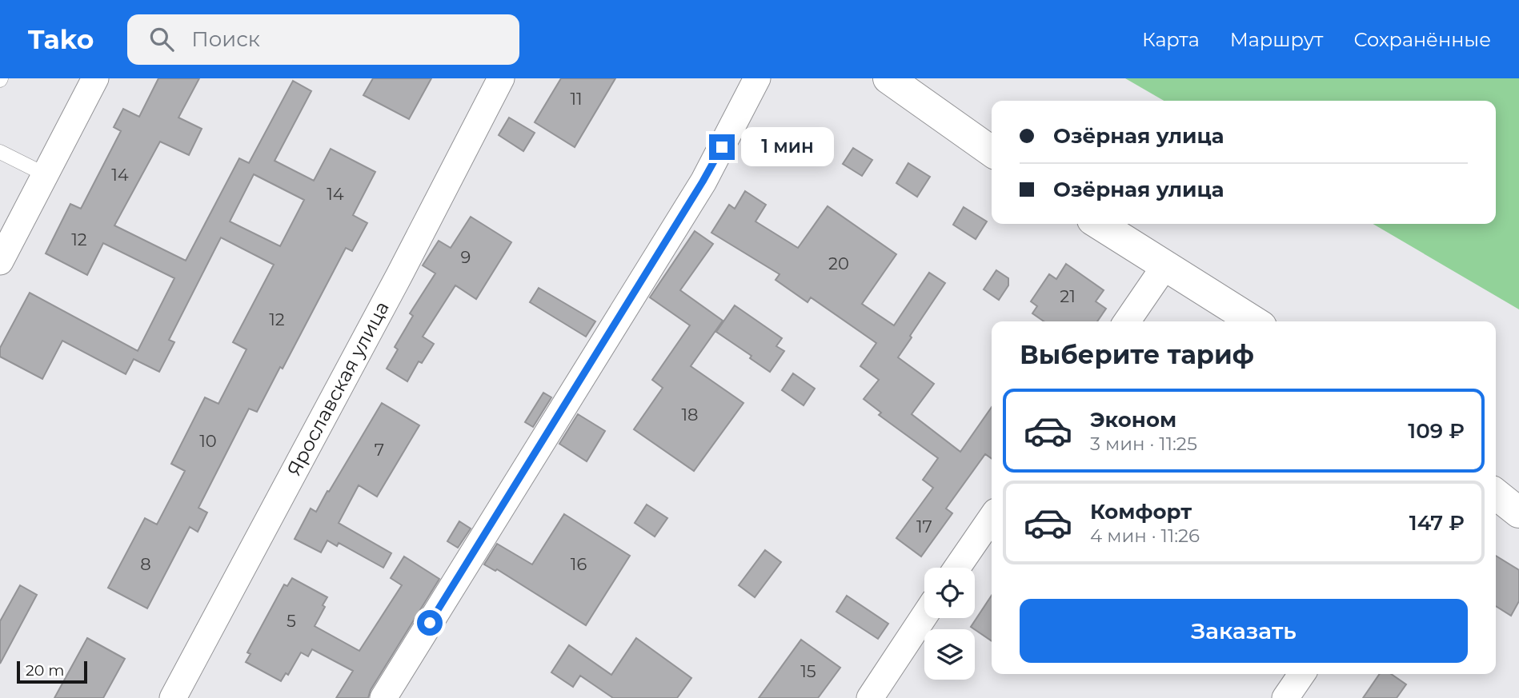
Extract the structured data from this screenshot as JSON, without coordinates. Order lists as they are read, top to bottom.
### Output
{
  "streets": {
    "street": ["Ярославская улица"]
  },
  "house_numbers": [
    "11",
    "14",
    "14",
    "12",
    "9",
    "20",
    "21",
    "12",
    "18",
    "10",
    "7",
    "17",
    "8",
    "16",
    "5",
    "15"
  ],
  "scale_bar": "20 m",
  "page": {
    "header": "Tako",
    "search": "Поиск",
    "nav": ["Карта", "Маршрут", "Сохранённые"],
    "banner": ["Озёрная улица", "Озёрная улица"],
    "bubble": "1 мин",
    "heading": "Выберите тариф",
    "list": [
      {
        "name": "Эконом",
        "note": "3 мин · 11:25",
        "value": "109 ₽"
      },
      {
        "name": "Комфорт",
        "note": "4 мин · 11:26",
        "value": "147 ₽"
      }
    ],
    "buttons": "Заказать",
    "scale": "20 m"
  }
}
